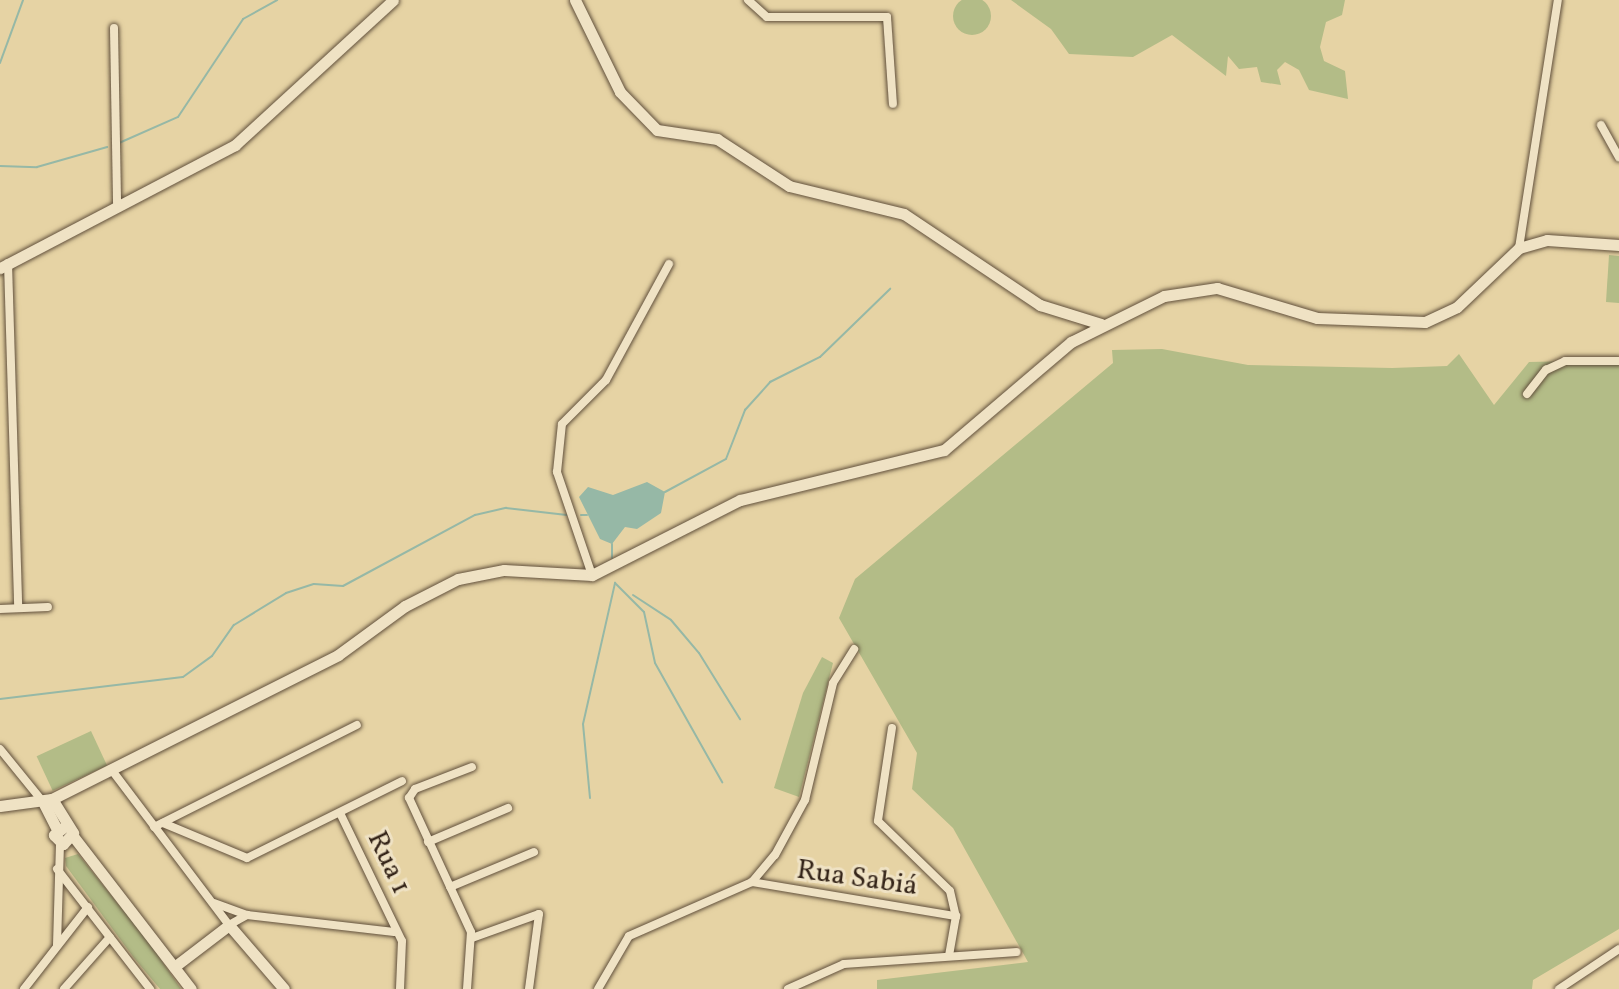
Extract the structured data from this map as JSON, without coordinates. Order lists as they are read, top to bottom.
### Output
{
  "streets": {
    "street": ["Rua 1", "Rua Sabiá"]
  }
}
